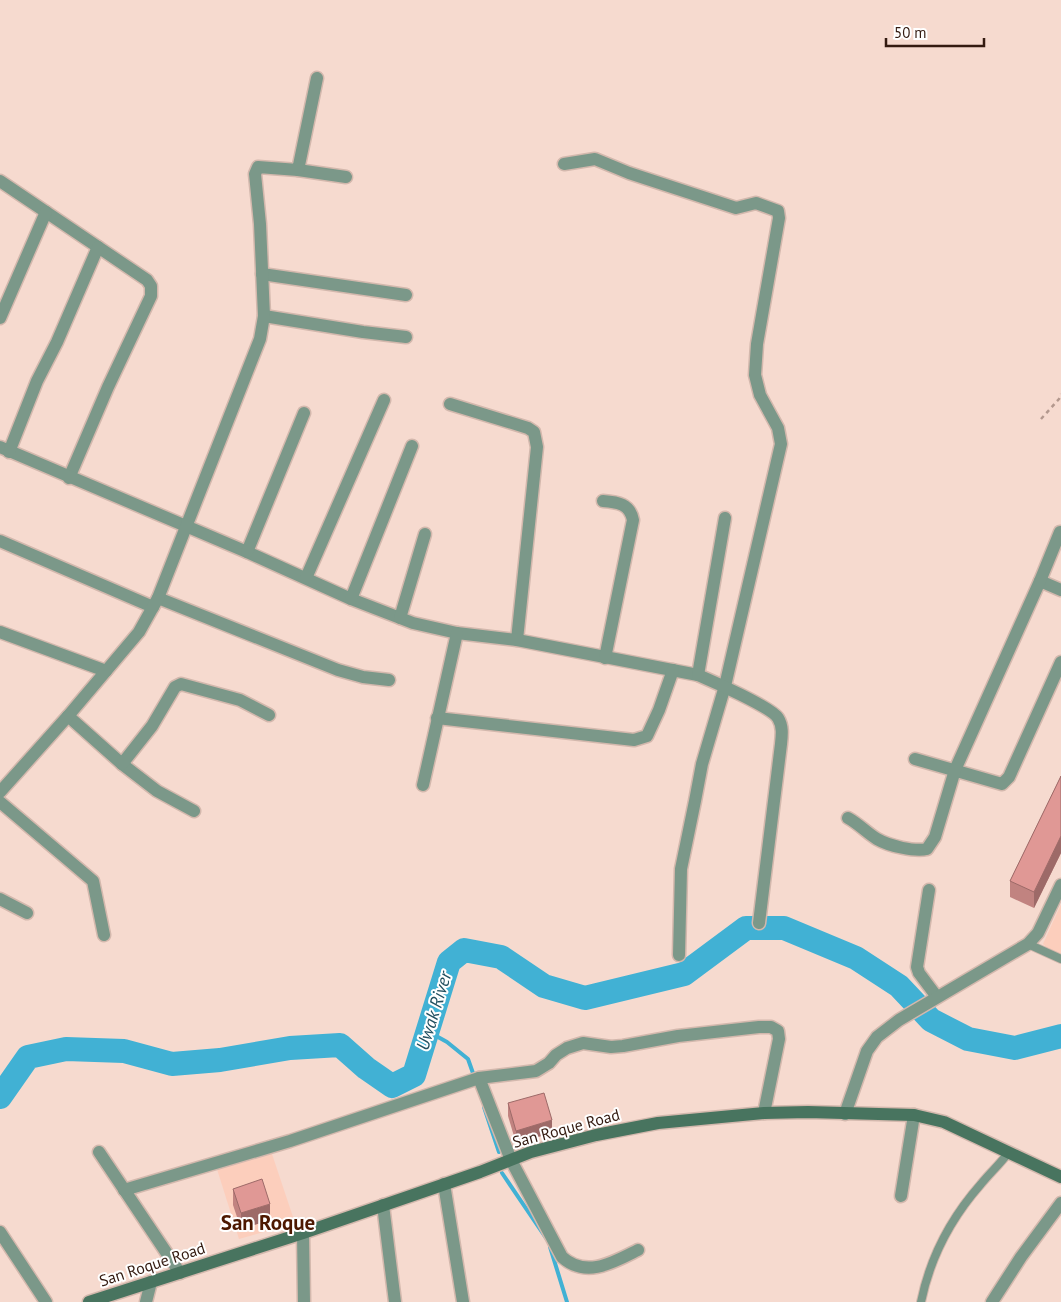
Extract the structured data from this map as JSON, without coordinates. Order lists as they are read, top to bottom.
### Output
{
  "streets": {
    "street": ["San Roque Road"]
  },
  "districts": ["San Roque"],
  "water": ["Uwak River"],
  "scale_bar": "50 m"
}
